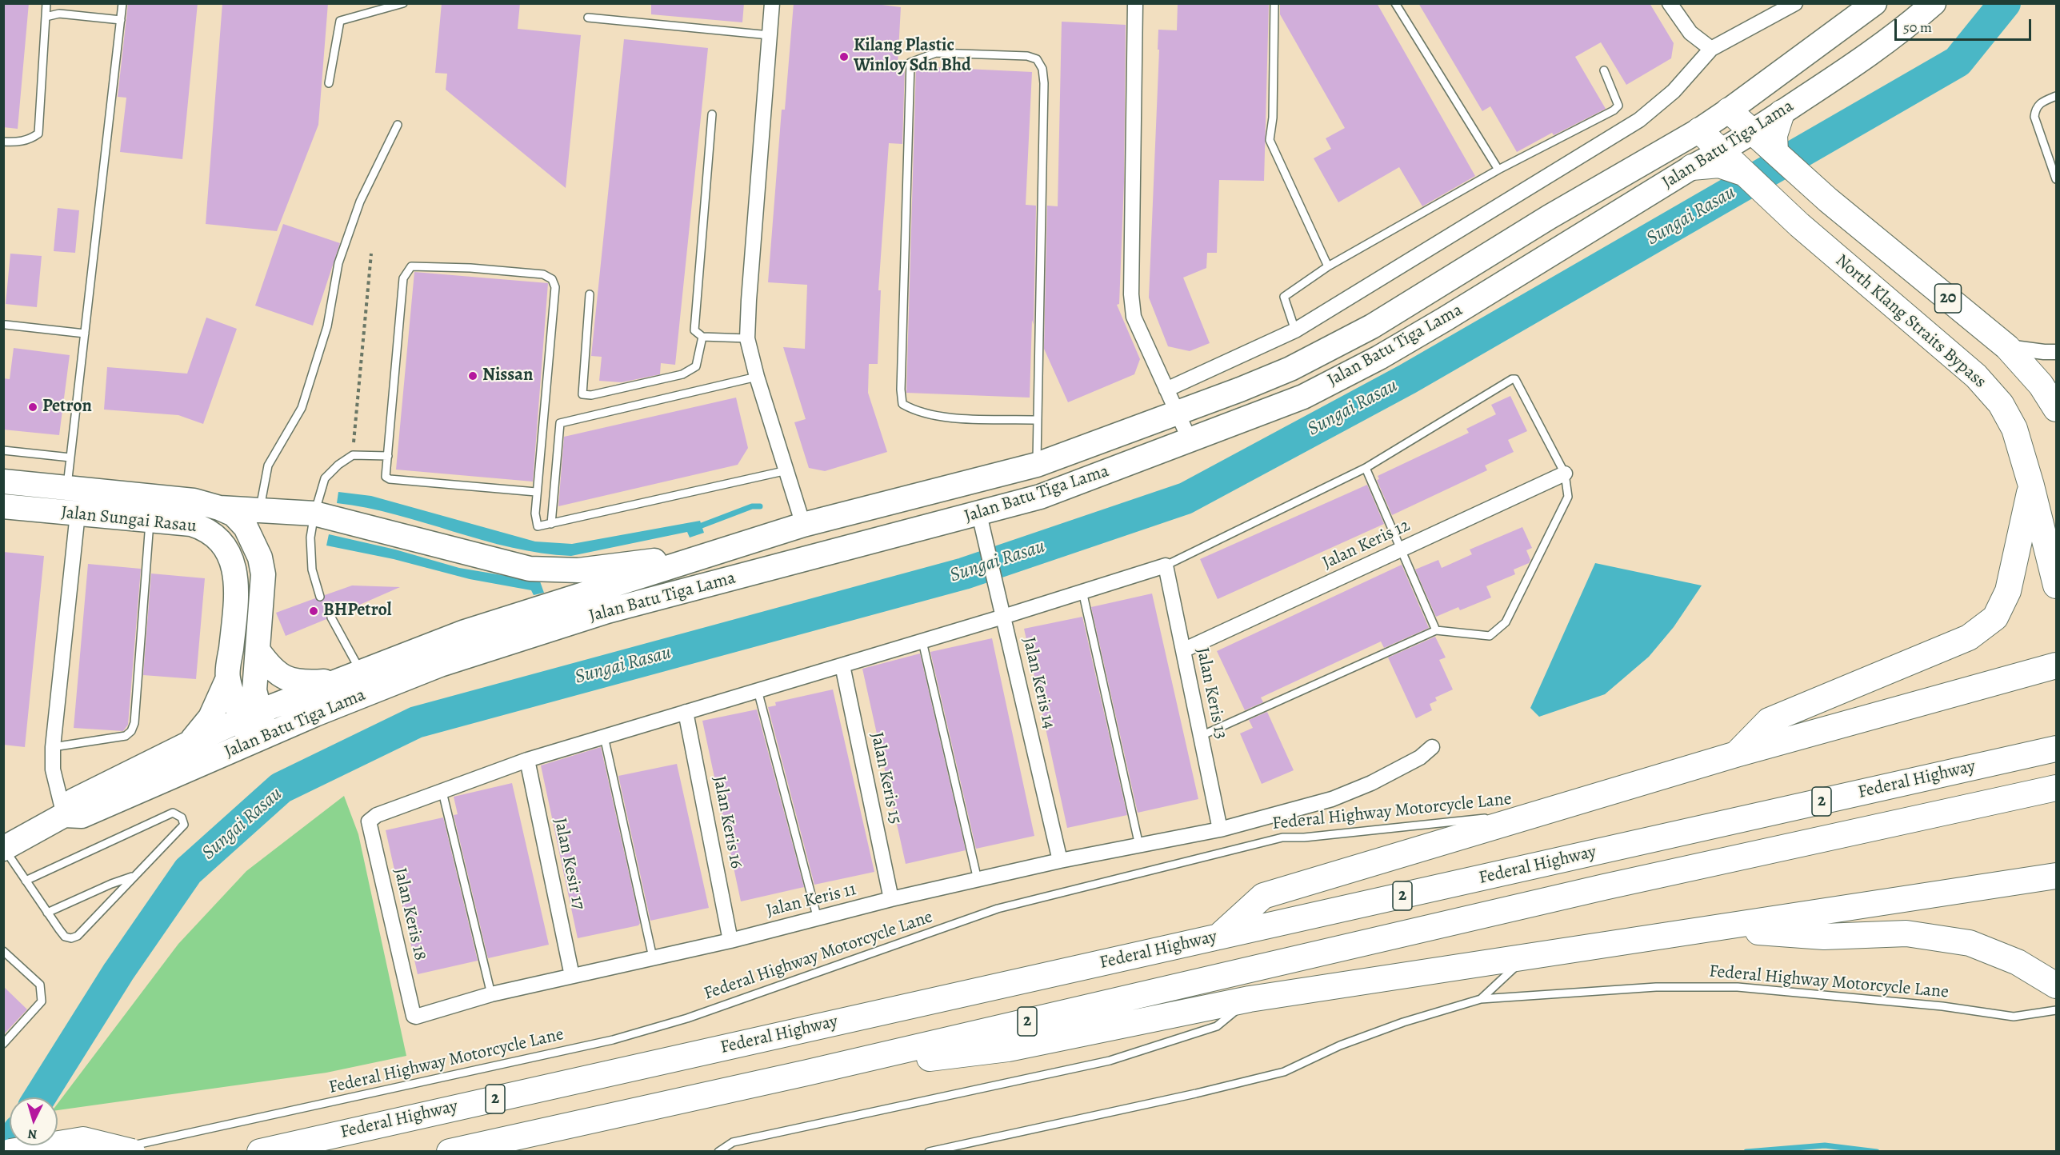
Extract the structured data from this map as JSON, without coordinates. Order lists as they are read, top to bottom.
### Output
{
  "streets": {
    "highway": [
      "20",
      "North Klang Straits Bypass",
      "Federal Highway",
      "2"
    ],
    "main road": ["Jalan Batu Tiga Lama", "Jalan Sungai Rasau"],
    "street": [
      "Jalan Keris 12",
      "Jalan Keris 14",
      "Jalan Keris 13",
      "Jalan Keris 15",
      "Jalan Keris 16",
      "Jalan Kesir 17",
      "Jalan Keris 11",
      "Jalan Keris 18"
    ],
    "lane": ["Federal Highway Motorcycle Lane"]
  },
  "crossings": [
    ["Jalan Batu Tiga Lama", "20"],
    ["Jalan Batu Tiga Lama", "North Klang Straits Bypass"],
    ["Jalan Batu Tiga Lama", "Jalan Keris 14"],
    ["Jalan Keris 12", "Jalan Keris 13"],
    ["Jalan Keris 14", "Jalan Keris 11"],
    ["Jalan Keris 13", "Jalan Keris 11"],
    ["Jalan Keris 15", "Jalan Keris 11"],
    ["Jalan Keris 16", "Jalan Keris 11"],
    ["Jalan Kesir 17", "Jalan Keris 11"],
    ["Jalan Keris 11", "Jalan Keris 18"]
  ],
  "water": ["Sungai Rasau"],
  "places": [
    "Kilang Plastic Winloy Sdn Bhd",
    "Nissan",
    "Petron",
    "BHPetrol"
  ],
  "scale_bar": "50 m",
  "north": "bottom"
}
